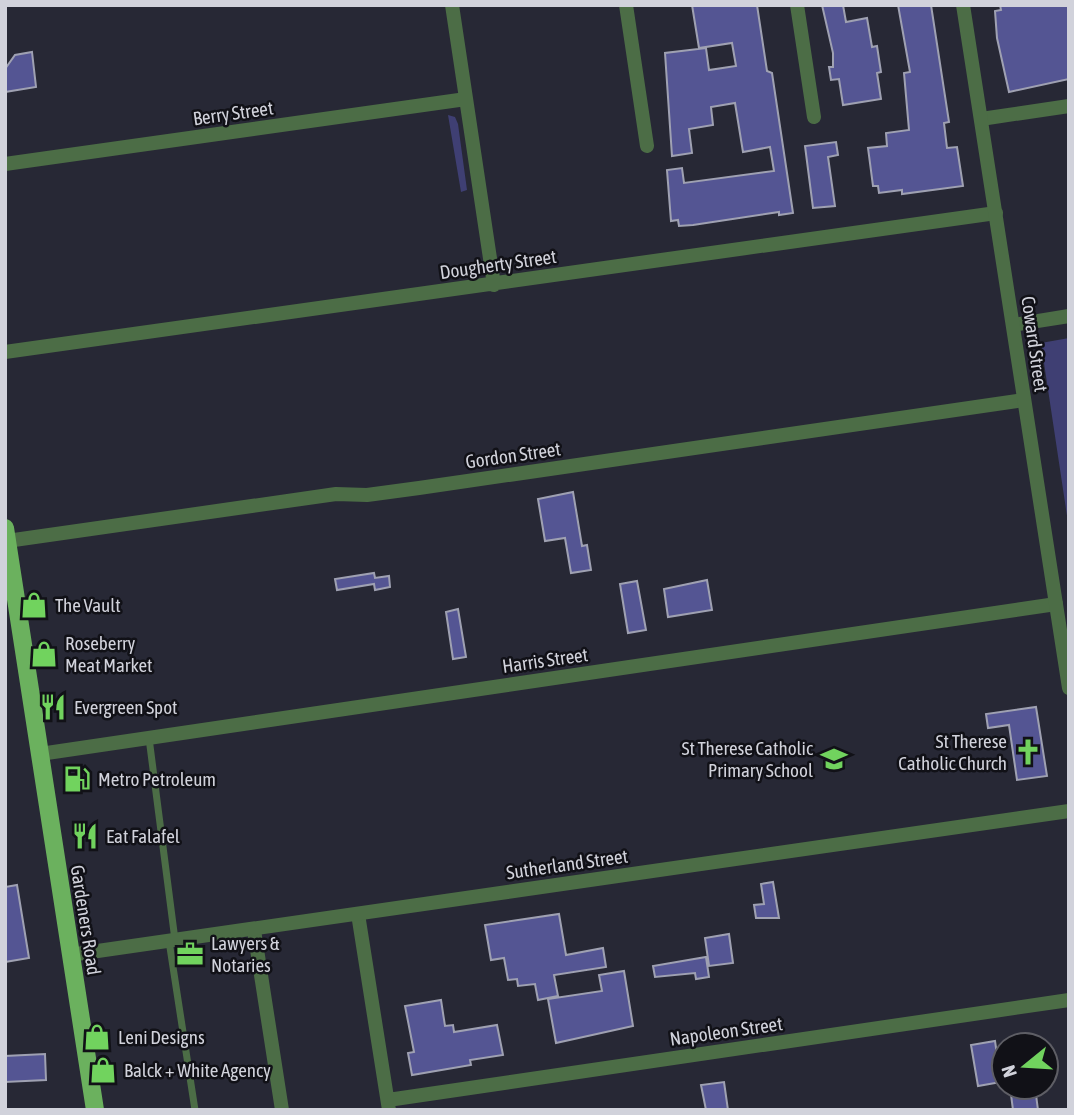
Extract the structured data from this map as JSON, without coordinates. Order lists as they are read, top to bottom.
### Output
{
  "streets": {
    "main road": ["Gardeners Road"],
    "street": [
      "Berry Street",
      "Dougherty Street",
      "Coward Street",
      "Gordon Street",
      "Harris Street",
      "Sutherland Street",
      "Napoleon Street"
    ]
  },
  "crossings": [
    ["Dougherty Street", "Coward Street"],
    ["Coward Street", "Gordon Street"],
    ["Coward Street", "Harris Street"],
    ["Gordon Street", "Gardeners Road"],
    ["Harris Street", "Gardeners Road"],
    ["Sutherland Street", "Gardeners Road"]
  ],
  "places": {
    "shop": [
      "The Vault",
      "Roseberry Meat Market",
      "Leni Designs",
      "Balck + White Agency"
    ],
    "restaurant": ["Evergreen Spot", "Eat Falafel"],
    "church": ["St Therese Catholic Church"],
    "school or university": ["St Therese Catholic Primary School"],
    "fuel station": ["Metro Petroleum"],
    "office": ["Lawyers & Notaries"]
  },
  "north": "left"
}
